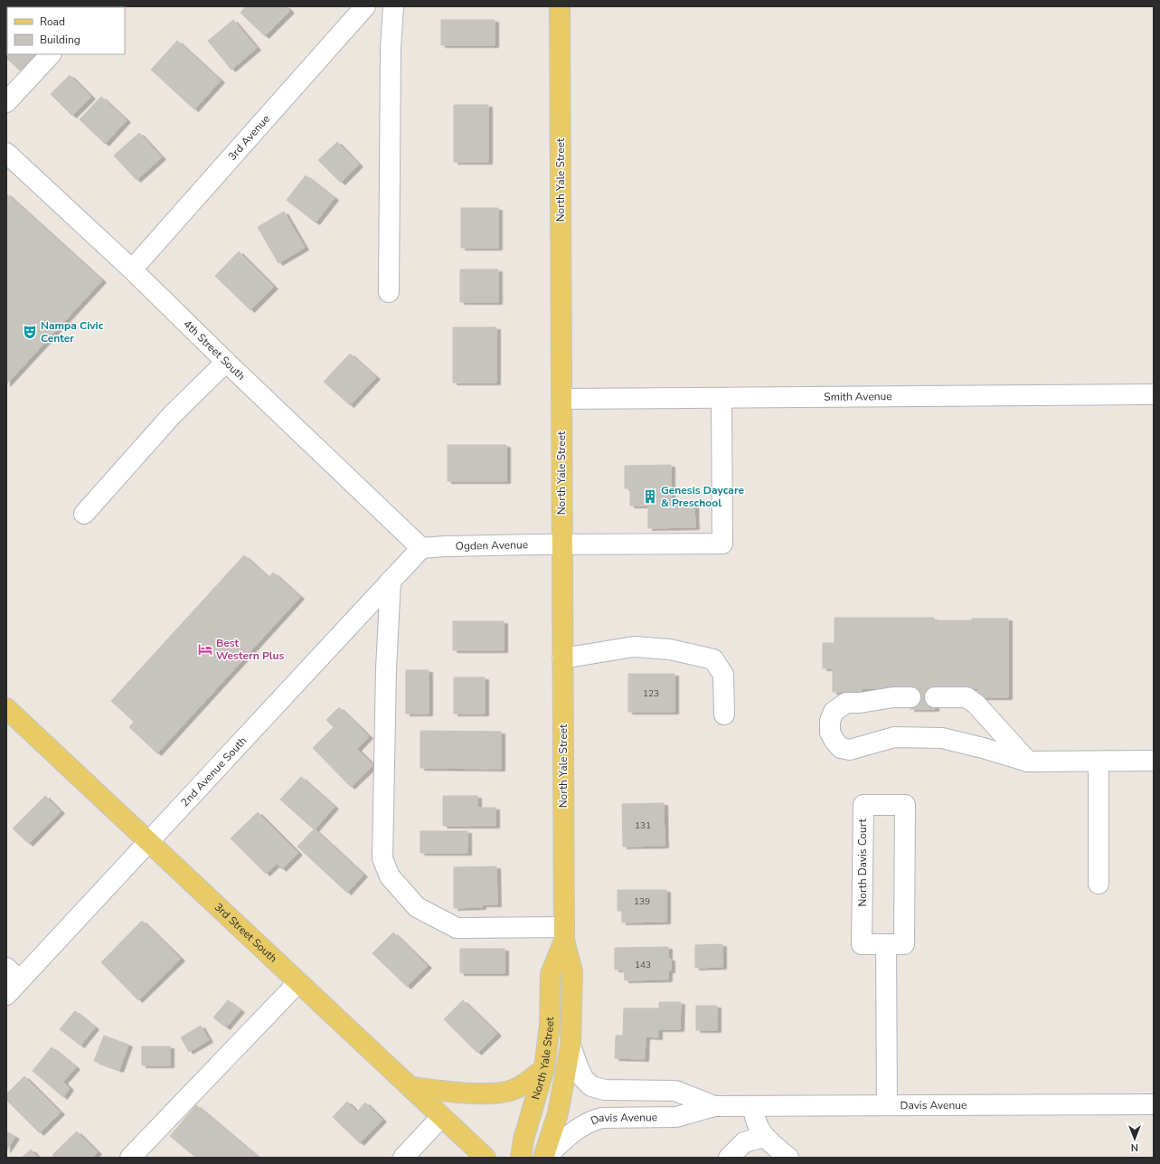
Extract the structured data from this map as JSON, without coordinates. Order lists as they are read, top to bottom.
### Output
{
  "streets": {
    "main road": ["North Yale Street", "3rd Street South"],
    "street": [
      "3rd Avenue",
      "4th Street South",
      "Smith Avenue",
      "Ogden Avenue",
      "2nd Avenue South",
      "North Davis Court",
      "Davis Avenue"
    ]
  },
  "crossings": [
    ["3rd Avenue", "4th Street South"],
    ["North Yale Street", "Smith Avenue"],
    ["North Yale Street", "Ogden Avenue"],
    ["North Yale Street", "Davis Avenue"],
    ["4th Street South", "Ogden Avenue"],
    ["4th Street South", "2nd Avenue South"],
    ["Smith Avenue", "Ogden Avenue"],
    ["Ogden Avenue", "2nd Avenue South"],
    ["2nd Avenue South", "3rd Street South"]
  ],
  "places": {
    "theatre": ["Nampa Civic Center"],
    "building": ["Genesis Daycare & Preschool"],
    "hotel": ["Best Western Plus"]
  },
  "house_numbers": [
    "123",
    "131",
    "139",
    "143"
  ],
  "legend": ["Road", "Building"],
  "north": "bottom"
}
